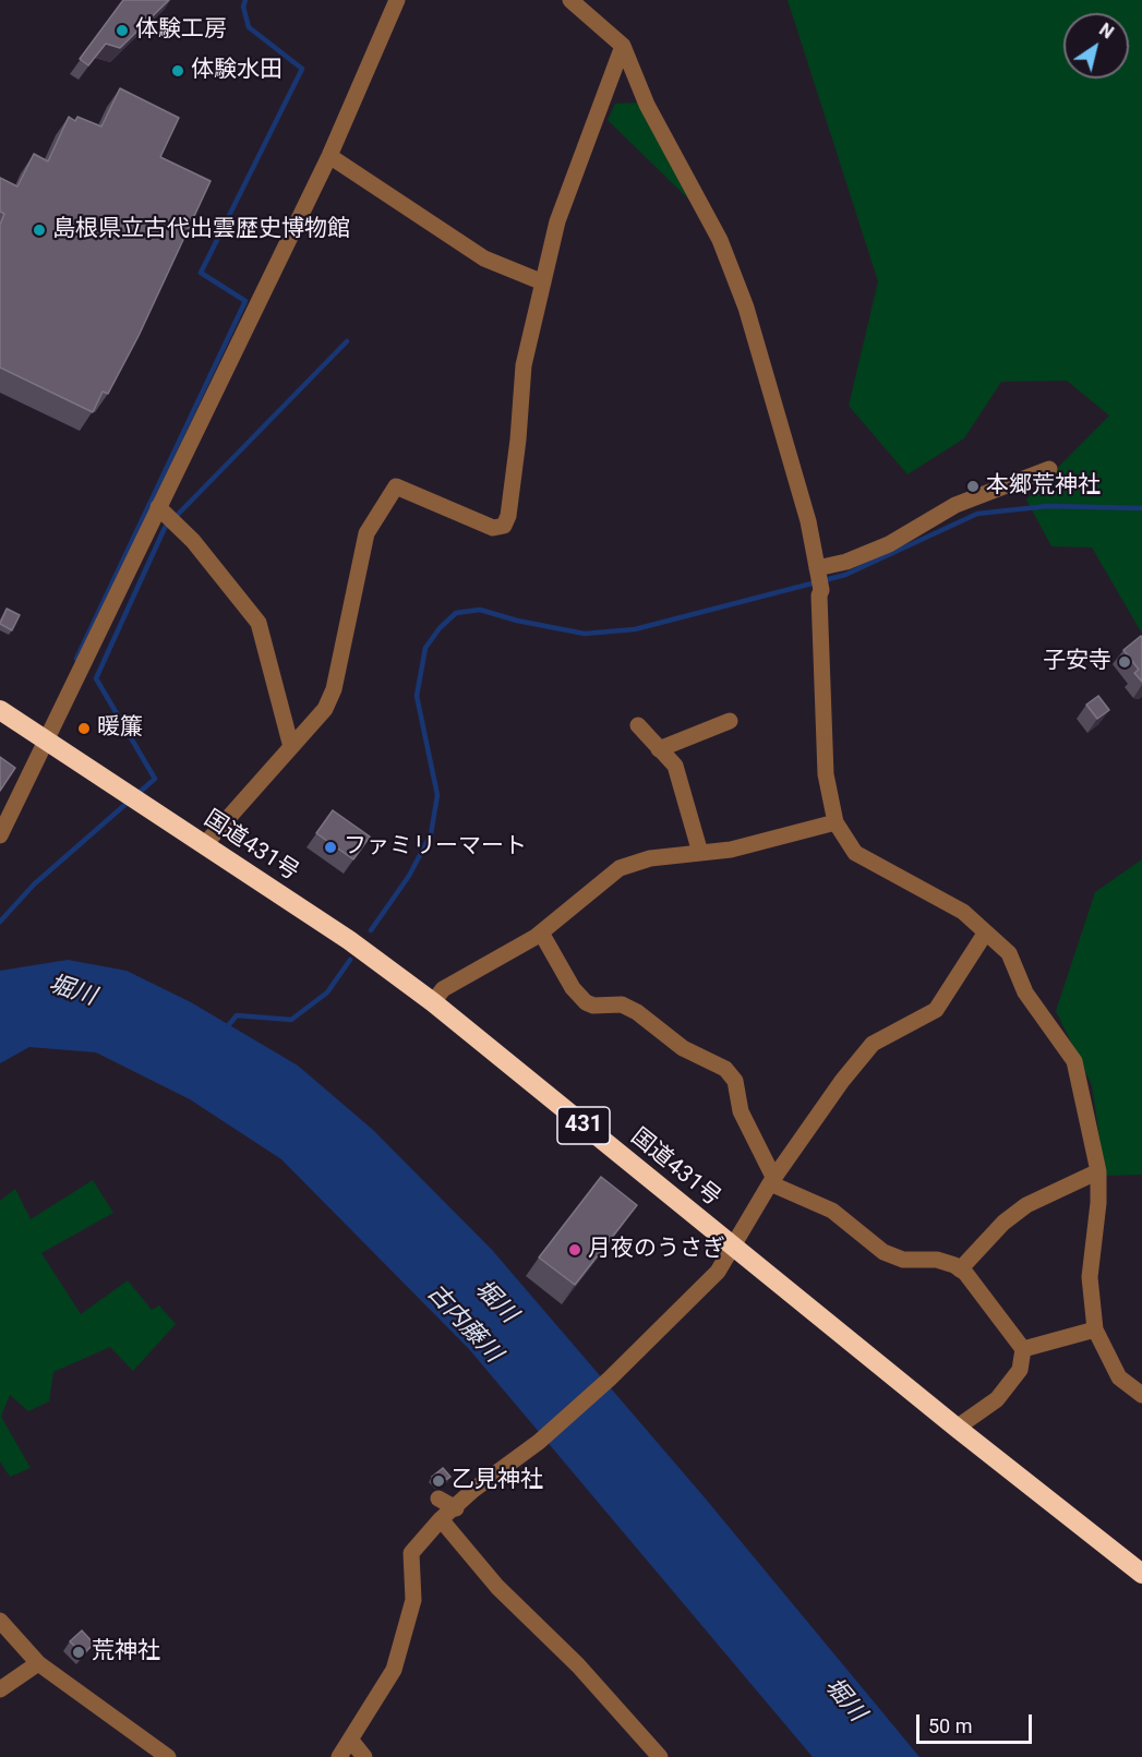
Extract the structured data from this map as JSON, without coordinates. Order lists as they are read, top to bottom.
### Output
{
  "streets": {
    "highway": ["国道431号", "431"]
  },
  "water": ["堀川", "古内藤川"],
  "places": [
    "体験工房",
    "体験水田",
    "島根県立古代出雲歴史博物館",
    "本郷荒神社",
    "子安寺",
    "暖簾",
    "ファミリーマート",
    "月夜のうさぎ",
    "乙見神社",
    "荒神社"
  ],
  "scale_bar": "50 m",
  "north": "top right"
}
